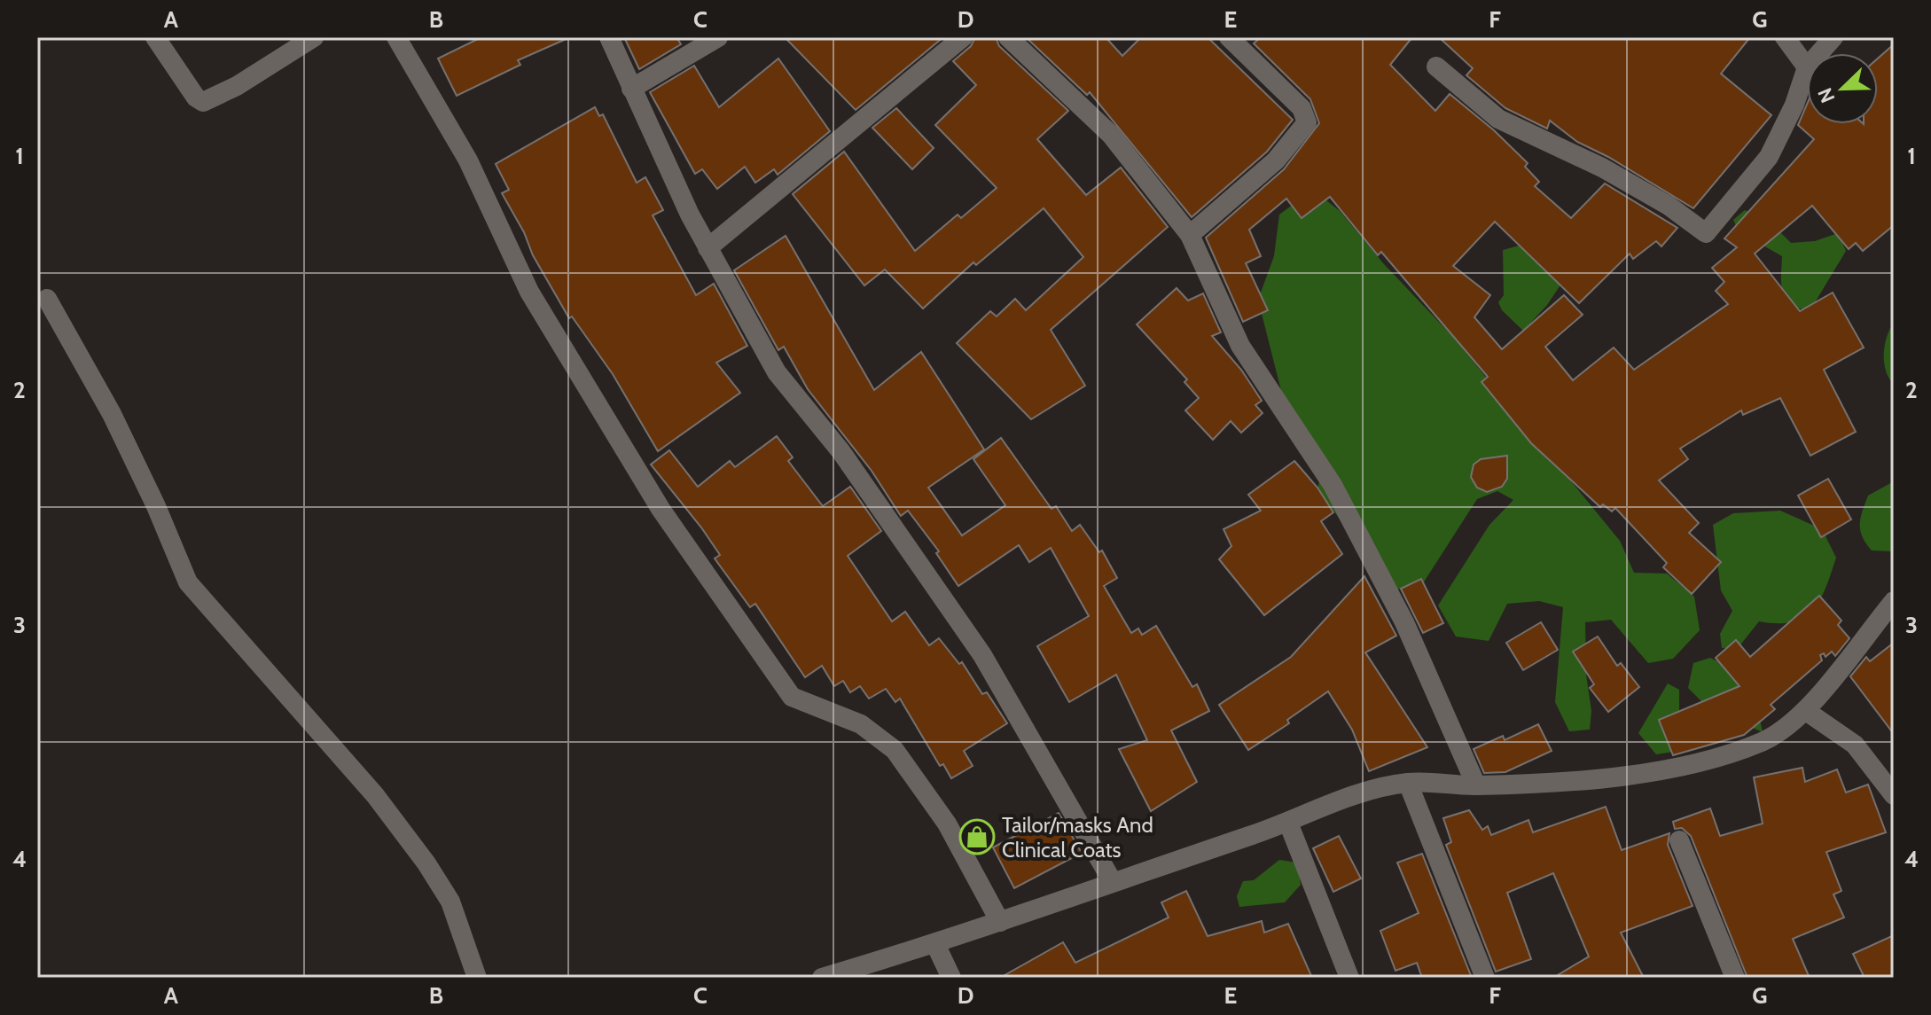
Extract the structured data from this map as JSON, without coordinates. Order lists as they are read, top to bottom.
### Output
{
  "places": {
    "shop": ["Tailor/masks And Clinical Coats"]
  },
  "north": "bottom left",
  "grid": {
    "columns": [
      "A",
      "B",
      "C",
      "D",
      "E",
      "F",
      "G"
    ],
    "rows": [
      "1",
      "2",
      "3",
      "4"
    ]
  }
}
